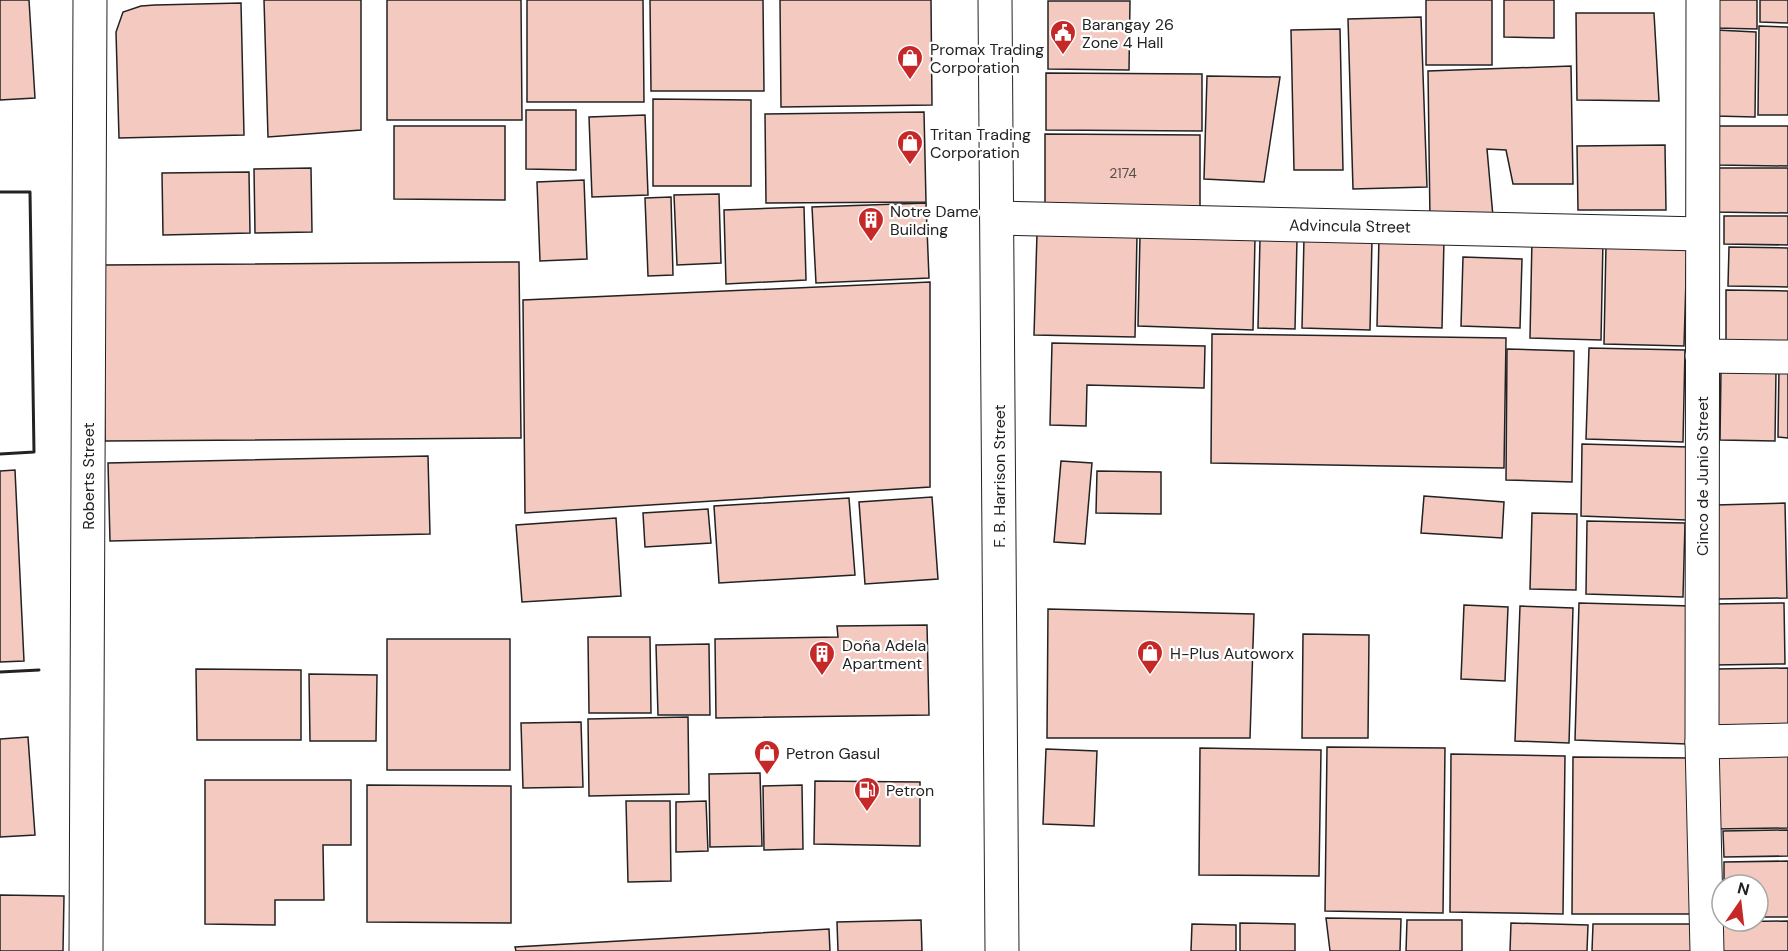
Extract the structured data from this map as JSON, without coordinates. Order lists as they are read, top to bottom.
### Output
{
  "streets": {
    "street": [
      "Advincula Street",
      "Roberts Street",
      "F. B. Harrison Street",
      "Cinco de Junio Street"
    ]
  },
  "crossings": [
    ["Advincula Street", "F. B. Harrison Street"],
    ["Advincula Street", "Cinco de Junio Street"]
  ],
  "places": {
    "public building": ["Barangay 26 Zone 4 Hall"],
    "shop": [
      "Promax Trading Corporation",
      "Tritan Trading Corporation",
      "H-Plus Autoworx",
      "Petron Gasul"
    ],
    "building": ["Notre Dame Building", "Doña Adela Apartment"],
    "fuel station": ["Petron"]
  },
  "house_numbers": ["2174"],
  "north": "top"
}
